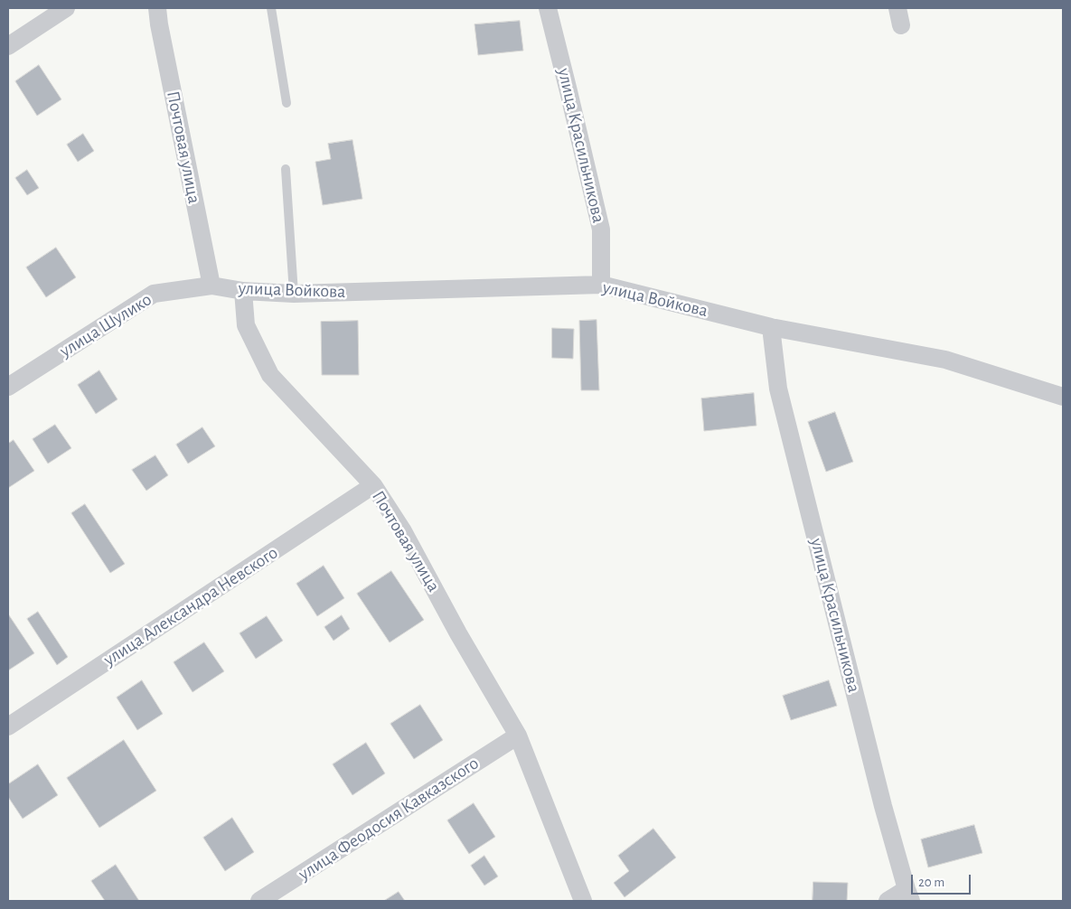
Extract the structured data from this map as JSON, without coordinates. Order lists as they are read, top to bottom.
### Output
{
  "streets": {
    "street": [
      "улица Красильникова",
      "Почтовая улица",
      "улица Войкова",
      "улица Шулико",
      "улица Александра Невского",
      "улица Феодосия Кавказского"
    ]
  },
  "crossings": [
    ["улица Красильникова", "улица Войкова"],
    ["Почтовая улица", "улица Войкова"],
    ["Почтовая улица", "улица Шулико"],
    ["Почтовая улица", "улица Александра Невского"],
    ["Почтовая улица", "улица Феодосия Кавказского"],
    ["улица Войкова", "улица Шулико"]
  ],
  "scale_bar": "20 m"
}
